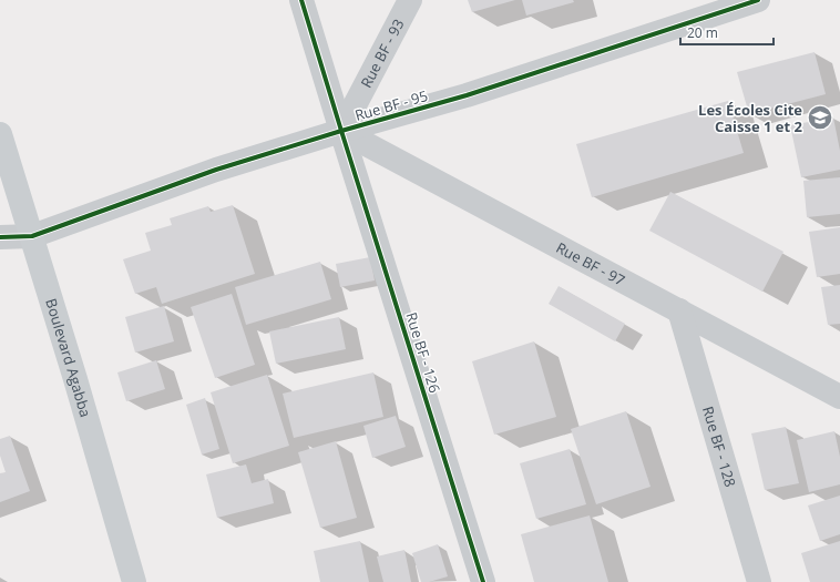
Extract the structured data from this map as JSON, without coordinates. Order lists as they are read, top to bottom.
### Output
{
  "streets": {
    "main road": ["Boulevard Agabba"],
    "street": [
      "Rue BF - 93",
      "Rue BF - 95",
      "Rue BF - 97",
      "Rue BF - 126",
      "Rue BF - 128"
    ]
  },
  "crossings": [
    ["Rue BF - 93", "Rue BF - 95"],
    ["Rue BF - 93", "Rue BF - 97"],
    ["Rue BF - 93", "Rue BF - 126"],
    ["Rue BF - 95", "Rue BF - 97"],
    ["Rue BF - 95", "Rue BF - 126"],
    ["Rue BF - 95", "Boulevard Agabba"],
    ["Rue BF - 97", "Rue BF - 126"],
    ["Rue BF - 97", "Rue BF - 128"]
  ],
  "places": {
    "school or university": ["Les Écoles Cite Caisse 1 et 2"]
  },
  "scale_bar": "20 m"
}
